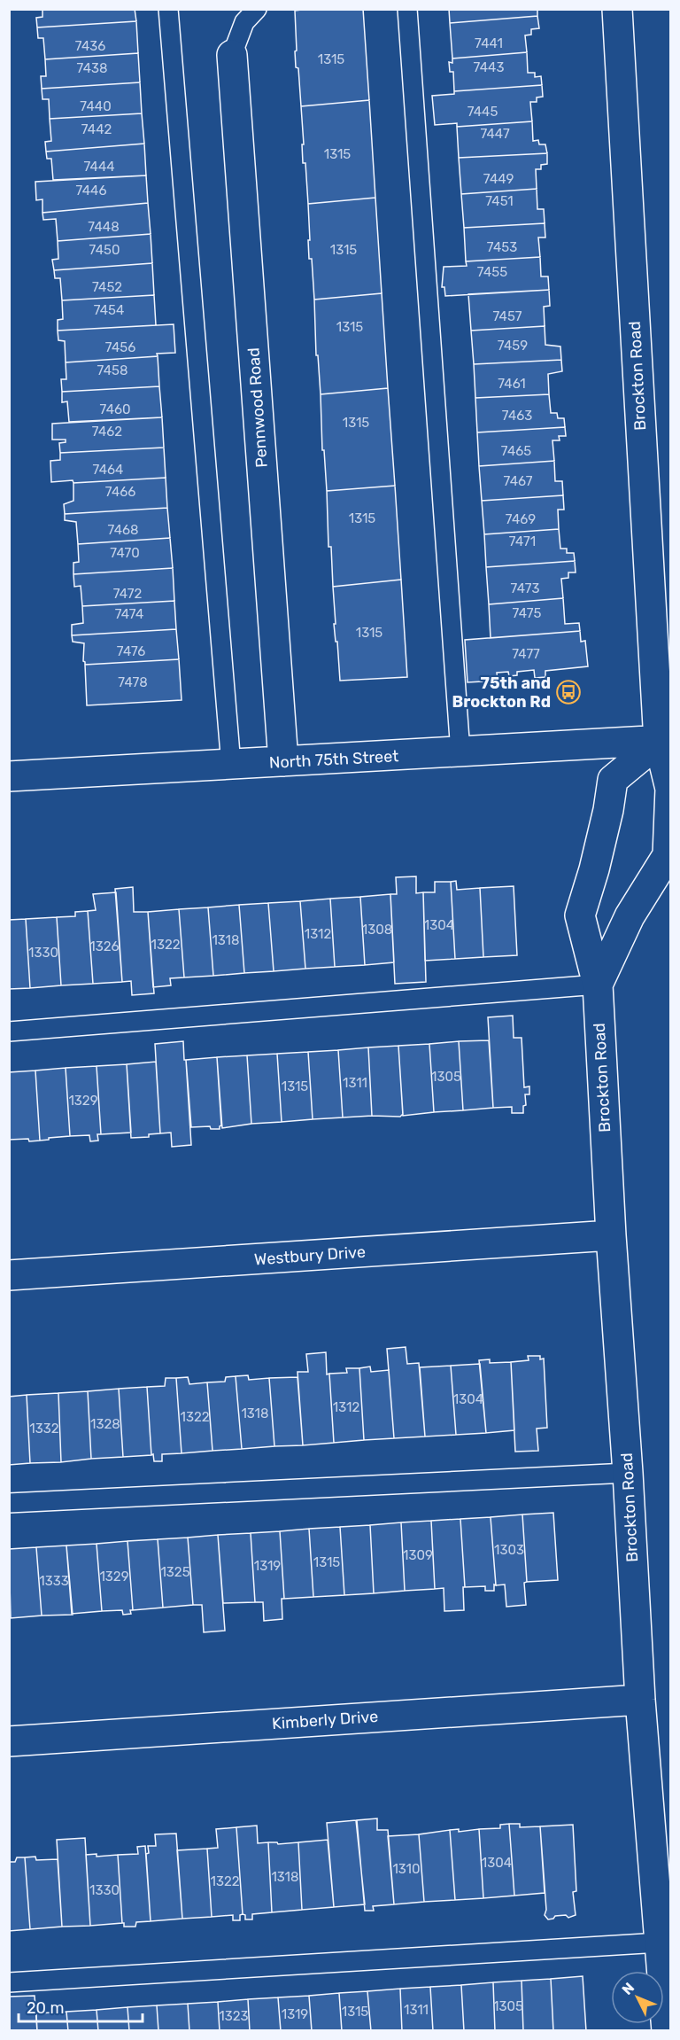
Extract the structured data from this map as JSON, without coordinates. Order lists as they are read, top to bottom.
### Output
{
  "streets": {
    "street": [
      "Brockton Road",
      "Pennwood Road",
      "North 75th Street",
      "Westbury Drive",
      "Kimberly Drive"
    ]
  },
  "crossings": [
    ["Brockton Road", "North 75th Street"],
    ["Brockton Road", "Westbury Drive"],
    ["Brockton Road", "Kimberly Drive"],
    ["Pennwood Road", "North 75th Street"]
  ],
  "places": {
    "bus stop": ["75th and Brockton Rd"]
  },
  "house_numbers": [
    "7441",
    "7436",
    "1315",
    "7443",
    "7438",
    "7440",
    "7445",
    "7442",
    "7447",
    "1315",
    "7444",
    "7449",
    "7446",
    "7451",
    "7448",
    "7453",
    "7450",
    "1315",
    "7455",
    "7452",
    "7454",
    "7457",
    "1315",
    "7459",
    "7456",
    "7458",
    "7461",
    "7460",
    "7463",
    "1315",
    "7462",
    "7465",
    "7464",
    "7467",
    "7466",
    "1315",
    "7469",
    "7468",
    "7471",
    "7470",
    "7473",
    "7472",
    "7475",
    "7474",
    "1315",
    "7476",
    "7477",
    "7478",
    "1304",
    "1308",
    "1312",
    "1318",
    "1322",
    "1326",
    "1330",
    "1305",
    "1311",
    "1315",
    "1329",
    "1304",
    "1312",
    "1318",
    "1322",
    "1328",
    "1332",
    "1303",
    "1309",
    "1315",
    "1319",
    "1325",
    "1329",
    "1333",
    "1304",
    "1310",
    "1318",
    "1322",
    "1330",
    "1305",
    "1311",
    "1315",
    "1319",
    "1323"
  ],
  "scale_bar": "20 m",
  "north": "top left"
}
